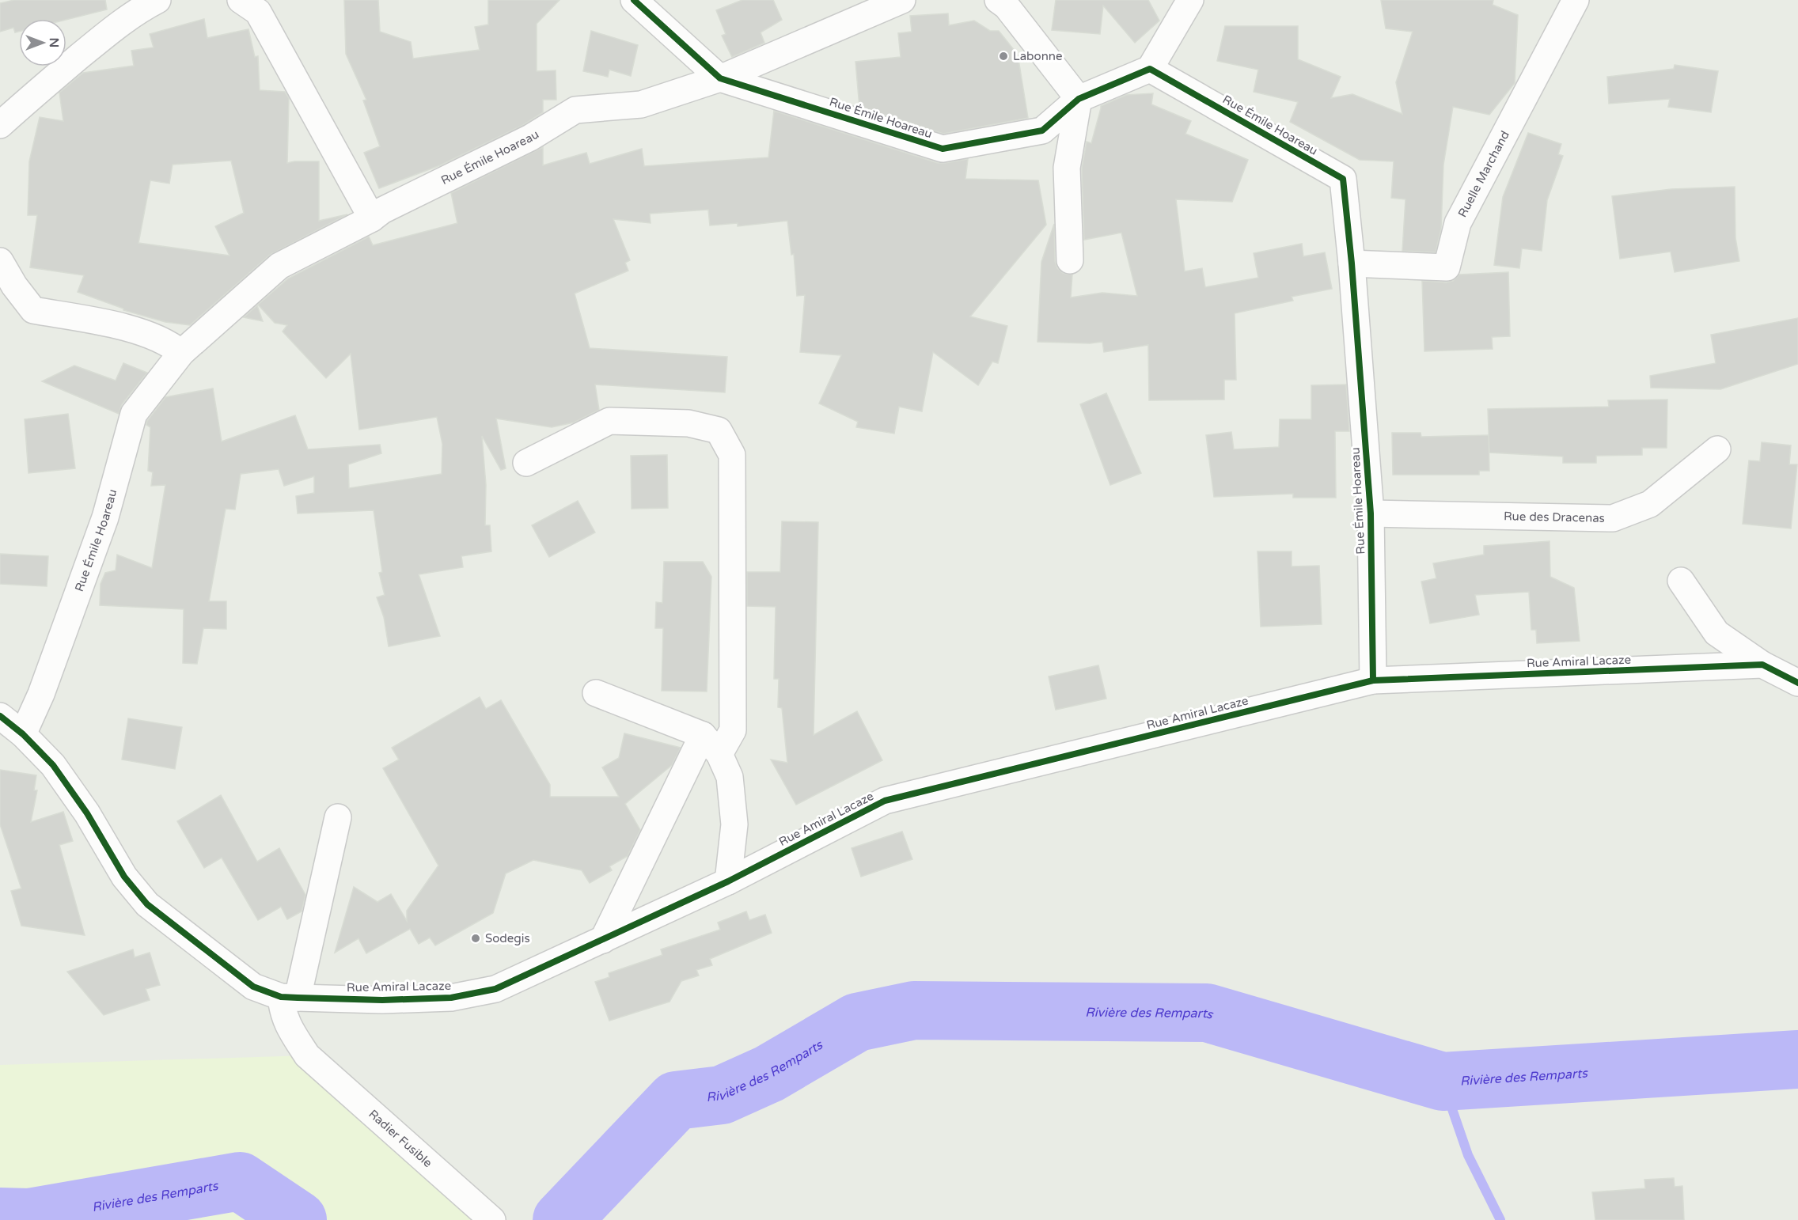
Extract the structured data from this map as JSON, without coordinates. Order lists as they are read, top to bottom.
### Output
{
  "streets": {
    "street": [
      "Rue Émile Hoareau",
      "Ruelle Marchand",
      "Rue des Dracenas",
      "Rue Amiral Lacaze",
      "Radier Fusible"
    ]
  },
  "crossings": [
    ["Rue Émile Hoareau", "Ruelle Marchand"],
    ["Rue Émile Hoareau", "Rue des Dracenas"],
    ["Rue Émile Hoareau", "Rue Amiral Lacaze"],
    ["Rue Amiral Lacaze", "Radier Fusible"]
  ],
  "water": ["Rivière des Remparts"],
  "places": ["Labonne", "Sodegis"],
  "north": "right"
}
